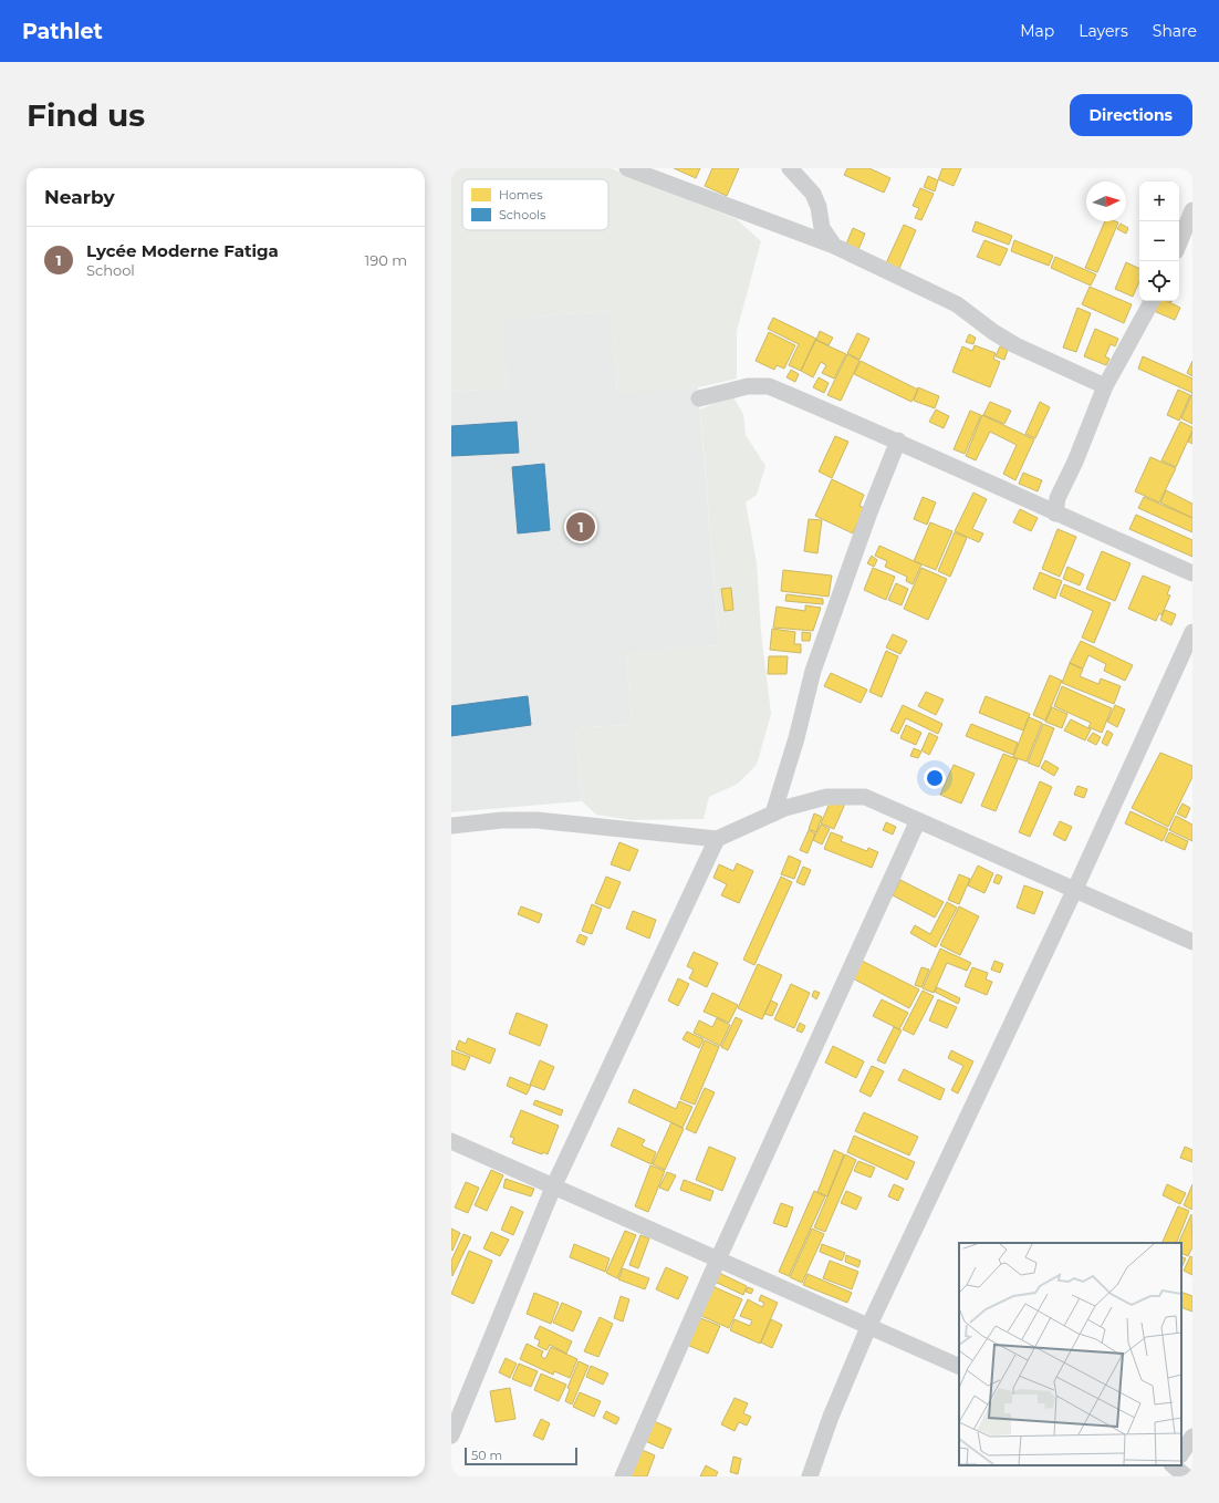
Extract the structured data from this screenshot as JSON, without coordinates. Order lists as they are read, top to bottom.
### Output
{
  "legend": ["Homes", "Schools"],
  "scale_bar": "50 m",
  "north": "right",
  "page": {
    "header": "Pathlet",
    "nav": ["Map", "Layers", "Share"],
    "buttons": "Directions",
    "title": "Find us",
    "heading": "Nearby",
    "map_buttons": ["+", "−"],
    "list": [
      {
        "mark": "1",
        "name": "Lycée Moderne Fatiga",
        "note": "School",
        "value": "190 m"
      }
    ],
    "pins": "1",
    "scale": "50 m"
  }
}
